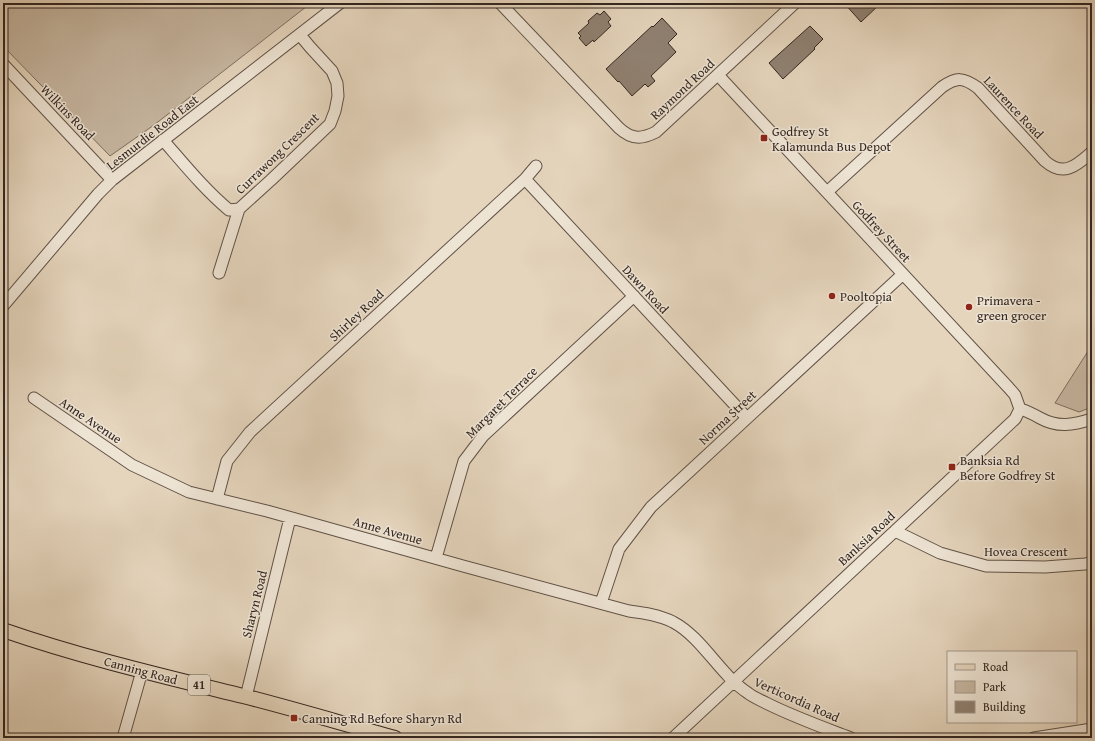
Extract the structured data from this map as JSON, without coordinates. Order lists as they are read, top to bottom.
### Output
{
  "streets": {
    "main road": ["Canning Road", "41"],
    "street": [
      "Raymond Road",
      "Laurence Road",
      "Wilkins Road",
      "Lesmurdie Road East",
      "Currawong Crescent",
      "Godfrey Street",
      "Dawn Road",
      "Shirley Road",
      "Margaret Terrace",
      "Norma Street",
      "Anne Avenue",
      "Banksia Road",
      "Hovea Crescent",
      "Sharyn Road",
      "Verticordia Road"
    ]
  },
  "crossings": [
    ["Raymond Road", "Godfrey Street"],
    ["Laurence Road", "Godfrey Street"],
    ["Wilkins Road", "Lesmurdie Road East"],
    ["Lesmurdie Road East", "Currawong Crescent"],
    ["Godfrey Street", "Norma Street"],
    ["Godfrey Street", "Banksia Road"],
    ["Dawn Road", "Shirley Road"],
    ["Dawn Road", "Margaret Terrace"],
    ["Dawn Road", "Norma Street"],
    ["Shirley Road", "Anne Avenue"],
    ["Margaret Terrace", "Anne Avenue"],
    ["Norma Street", "Anne Avenue"],
    ["Anne Avenue", "Banksia Road"],
    ["Anne Avenue", "Sharyn Road"],
    ["Anne Avenue", "Verticordia Road"],
    ["Banksia Road", "Hovea Crescent"],
    ["Banksia Road", "Verticordia Road"],
    ["Sharyn Road", "Canning Road"]
  ],
  "places": {
    "transit": ["Godfrey St Kalamunda Bus Depot", "Banksia Rd Before Godfrey St", "Canning Rd Before Sharyn Rd"],
    "other": ["Pooltopia", "Primavera - green grocer"]
  },
  "legend": ["Road", "Park", "Building"]
}
